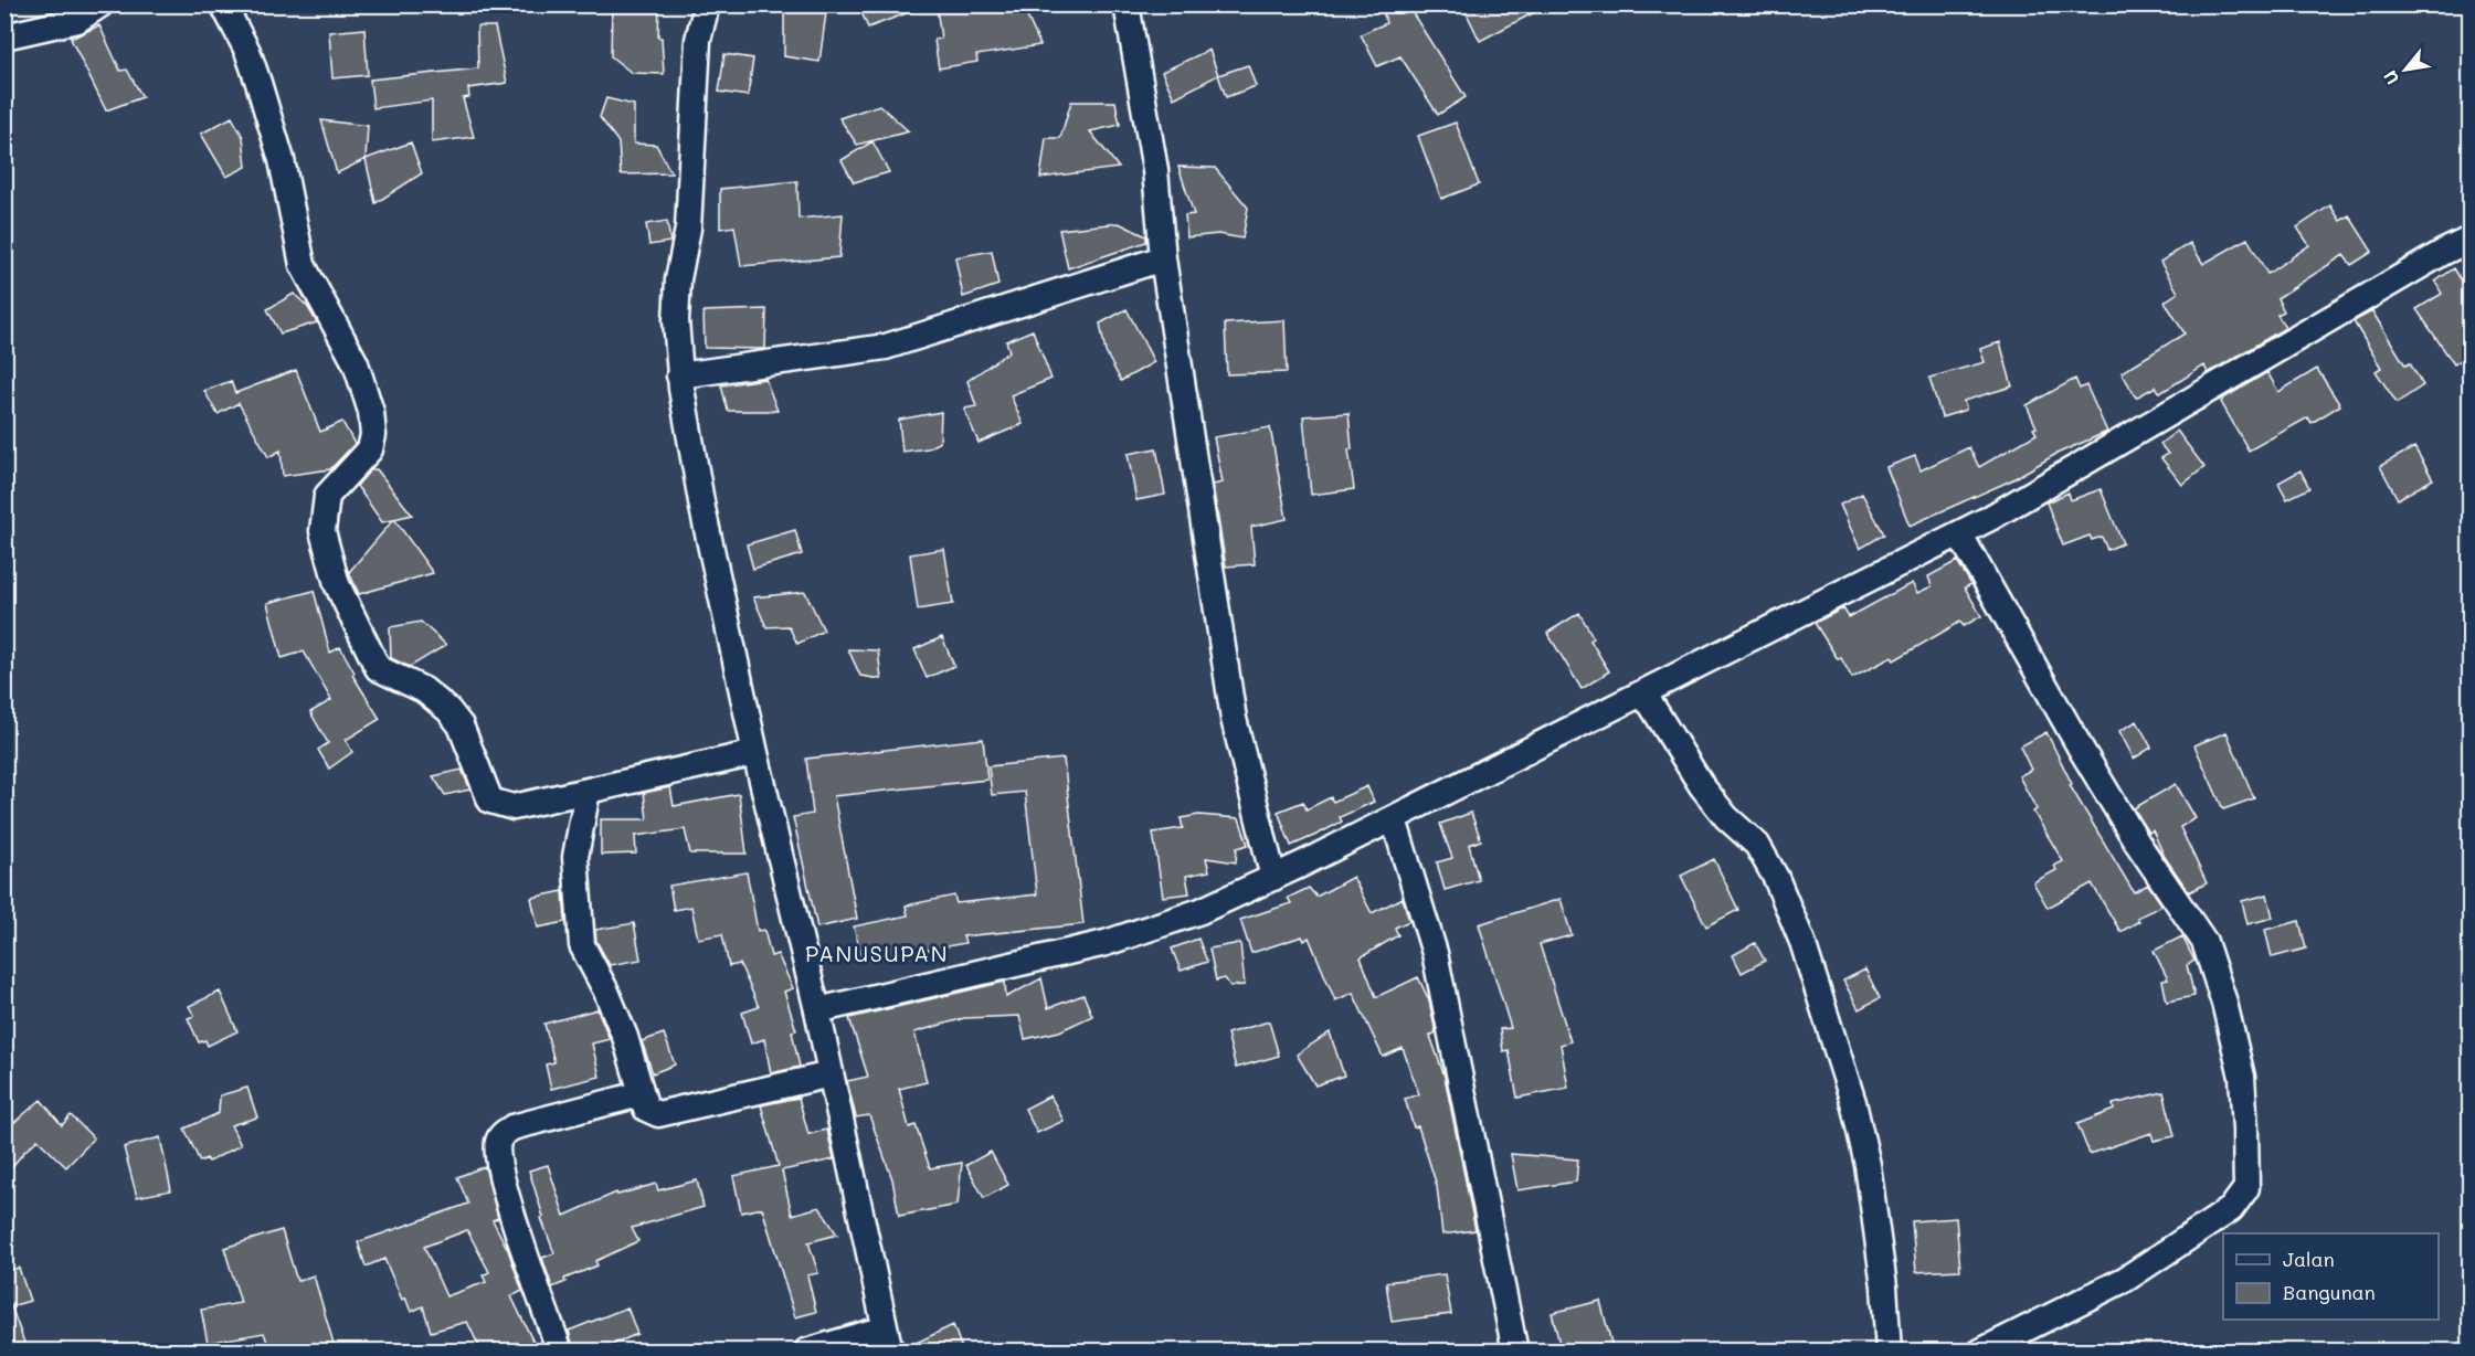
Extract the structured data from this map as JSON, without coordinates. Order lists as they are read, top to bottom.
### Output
{
  "districts": ["PANUSUPAN"],
  "legend": ["Jalan", "Bangunan"],
  "north": "bottom left"
}
